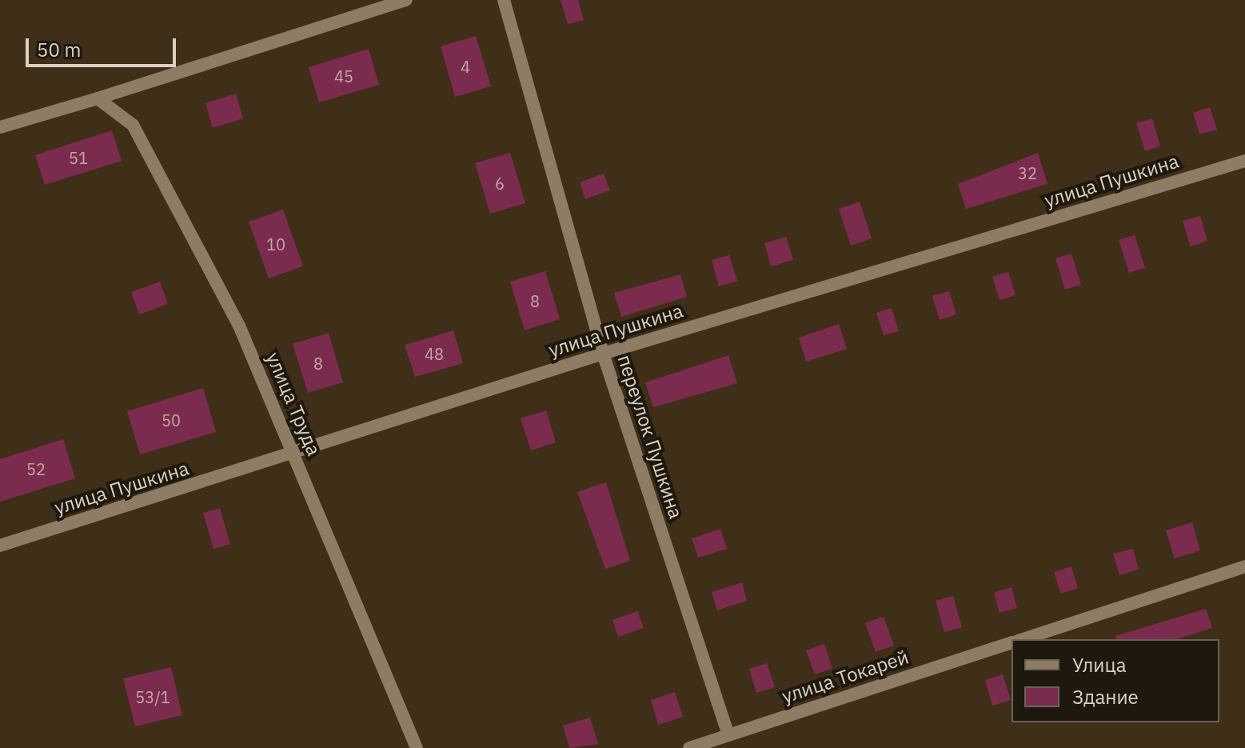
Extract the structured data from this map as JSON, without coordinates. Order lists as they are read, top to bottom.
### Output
{
  "streets": {
    "street": [
      "улица Пушкина",
      "улица Труда",
      "переулок Пушкина",
      "улица Токарей"
    ]
  },
  "crossings": [
    ["улица Пушкина", "улица Труда"],
    ["улица Пушкина", "переулок Пушкина"],
    ["переулок Пушкина", "улица Токарей"]
  ],
  "house_numbers": [
    "4",
    "45",
    "51",
    "32",
    "6",
    "10",
    "8",
    "48",
    "8",
    "50",
    "52",
    "53/1"
  ],
  "legend": ["Улица", "Здание"],
  "scale_bar": "50 m"
}
